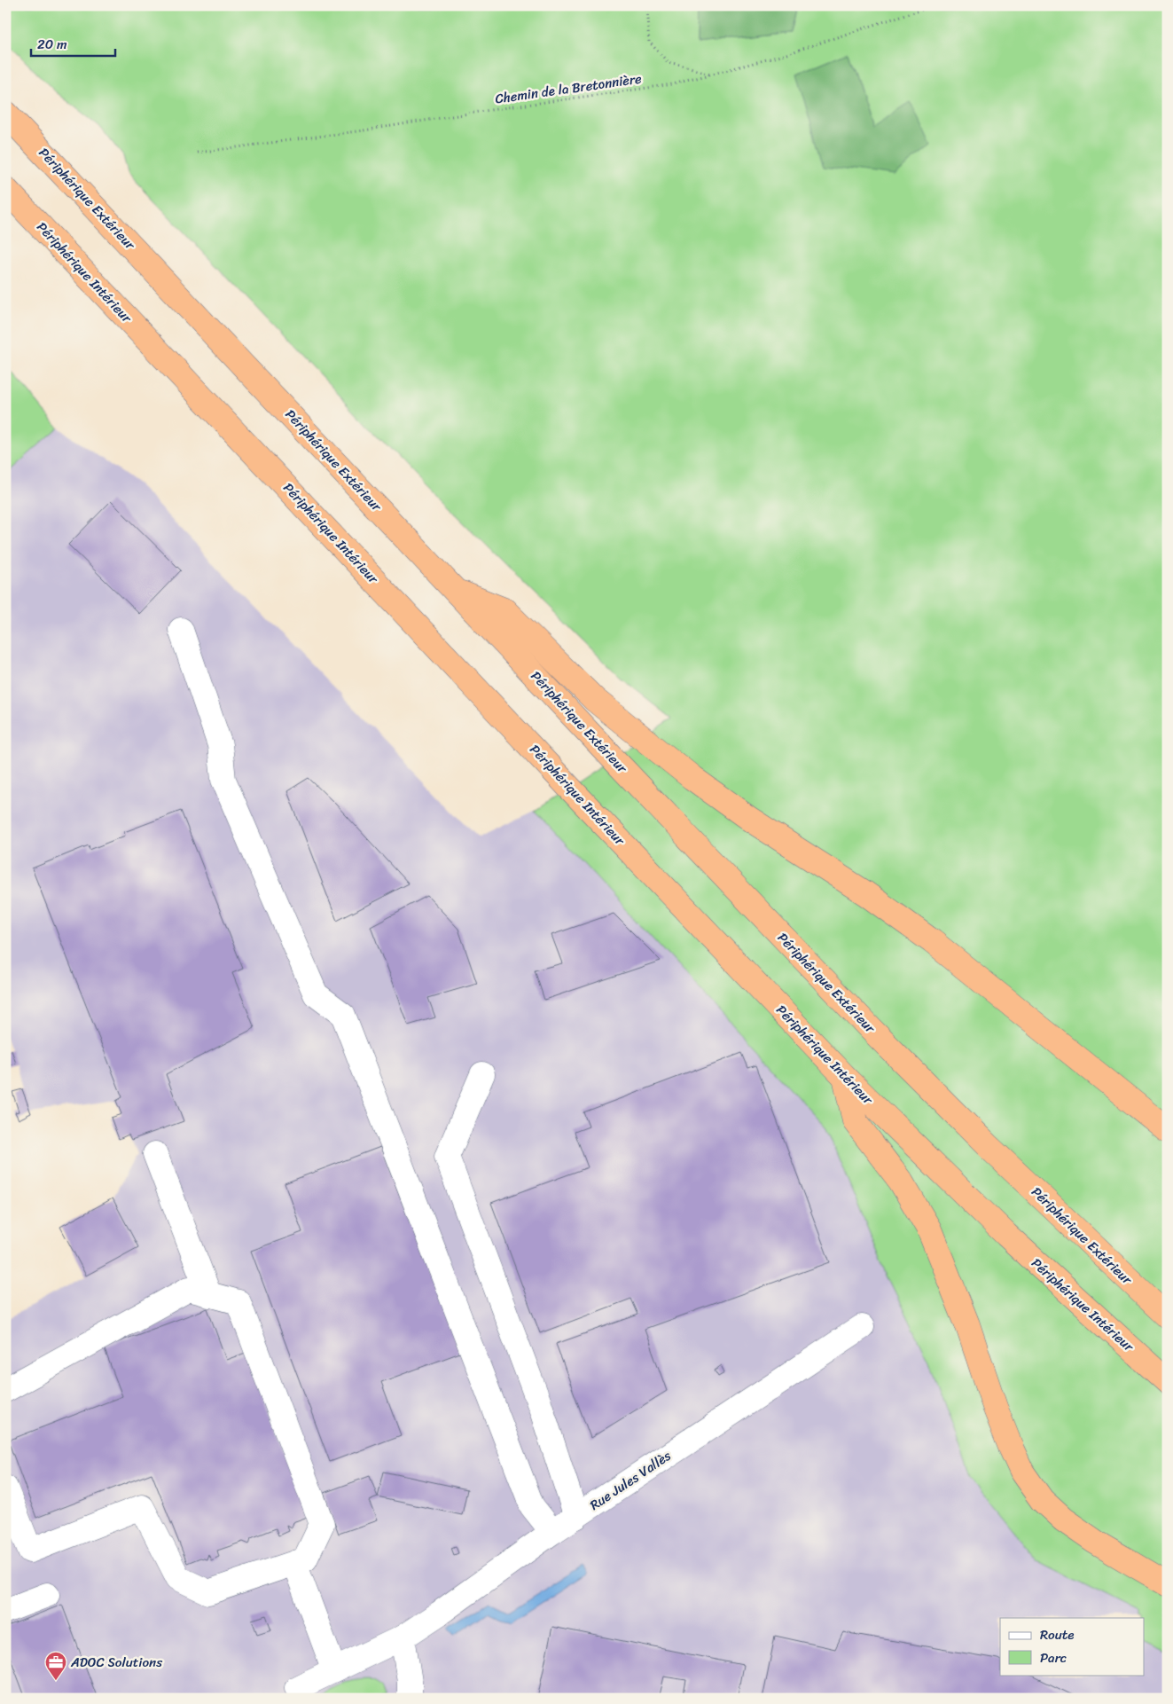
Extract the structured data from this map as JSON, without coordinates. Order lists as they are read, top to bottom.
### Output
{
  "streets": {
    "highway": ["Périphérique Extérieur", "Périphérique Intérieur"],
    "street": ["Rue Jules Vallès"],
    "path": ["Chemin de la Bretonnière"]
  },
  "places": {
    "office": ["ADOC Solutions"]
  },
  "legend": ["Route", "Parc"],
  "scale_bar": "20 m"
}
